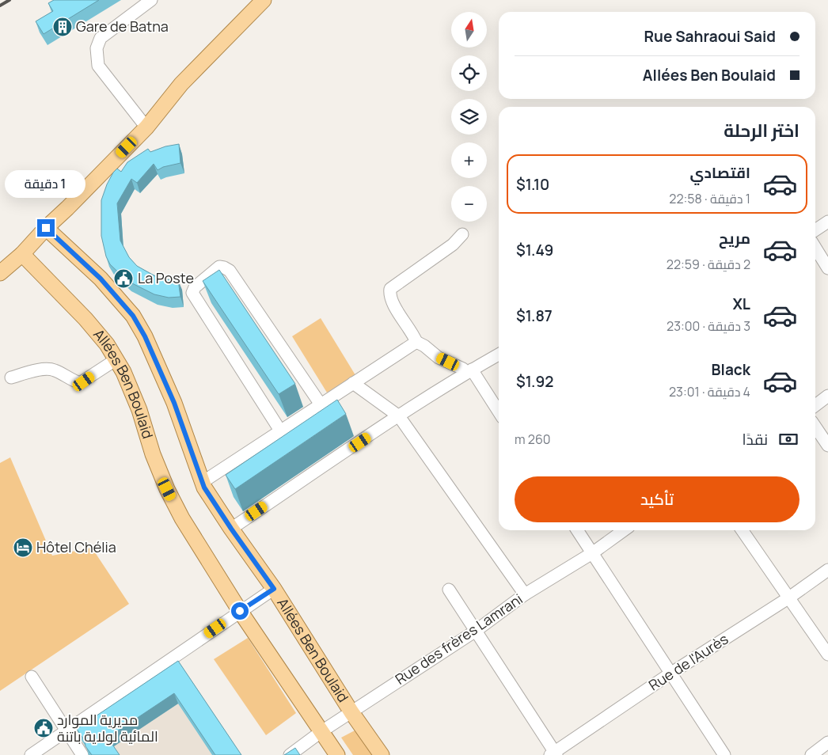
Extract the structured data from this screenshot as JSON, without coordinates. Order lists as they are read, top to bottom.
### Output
{
  "streets": {
    "main road": ["Allées Ben Boulaid"],
    "street": ["Rue des frères Lamrani", "Rue de l'Aurès"]
  },
  "crossings": [
    ["Allées Ben Boulaid", "Rue des frères Lamrani"]
  ],
  "places": {
    "building": ["Gare de Batna"],
    "public building": ["La Poste", "مديرية الموارد المائية لولاية باتنة"],
    "hotel": ["Hôtel Chélia"]
  },
  "north": "top",
  "page": {
    "map_buttons": ["+", "−"],
    "banner": ["Rue Sahraoui Said", "Allées Ben Boulaid"],
    "heading": "اختر الرحلة",
    "list": [
      {
        "name": "اقتصادي",
        "note": "1 دقيقة · 22:58",
        "value": "$1.10"
      },
      {
        "name": "مريح",
        "note": "2 دقيقة · 22:59",
        "value": "$1.49"
      },
      {
        "name": "XL",
        "note": "3 دقيقة · 23:00",
        "value": "$1.87"
      },
      {
        "name": "Black",
        "note": "4 دقيقة · 23:01",
        "value": "$1.92"
      }
    ],
    "bubble": "1 دقيقة",
    "pay": ["نقدًا", "260 m"],
    "buttons": "تأكيد"
  }
}
